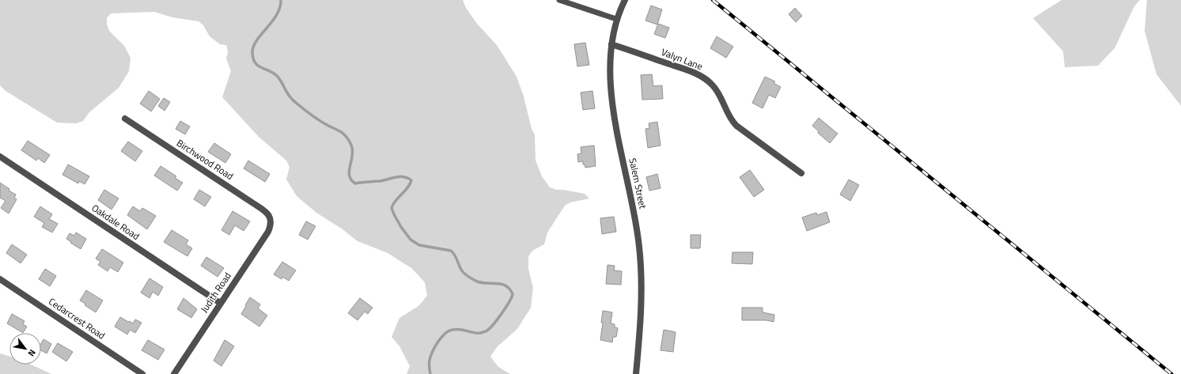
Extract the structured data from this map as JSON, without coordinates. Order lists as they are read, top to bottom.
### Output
{
  "streets": {
    "street": [
      "Valyn Lane",
      "Birchwood Road",
      "Salem Street",
      "Oakdale Road",
      "Judith Road",
      "Cedarcrest Road"
    ]
  },
  "crossings": [
    ["Valyn Lane", "Salem Street"],
    ["Birchwood Road", "Judith Road"],
    ["Oakdale Road", "Judith Road"]
  ],
  "north": "bottom right"
}
